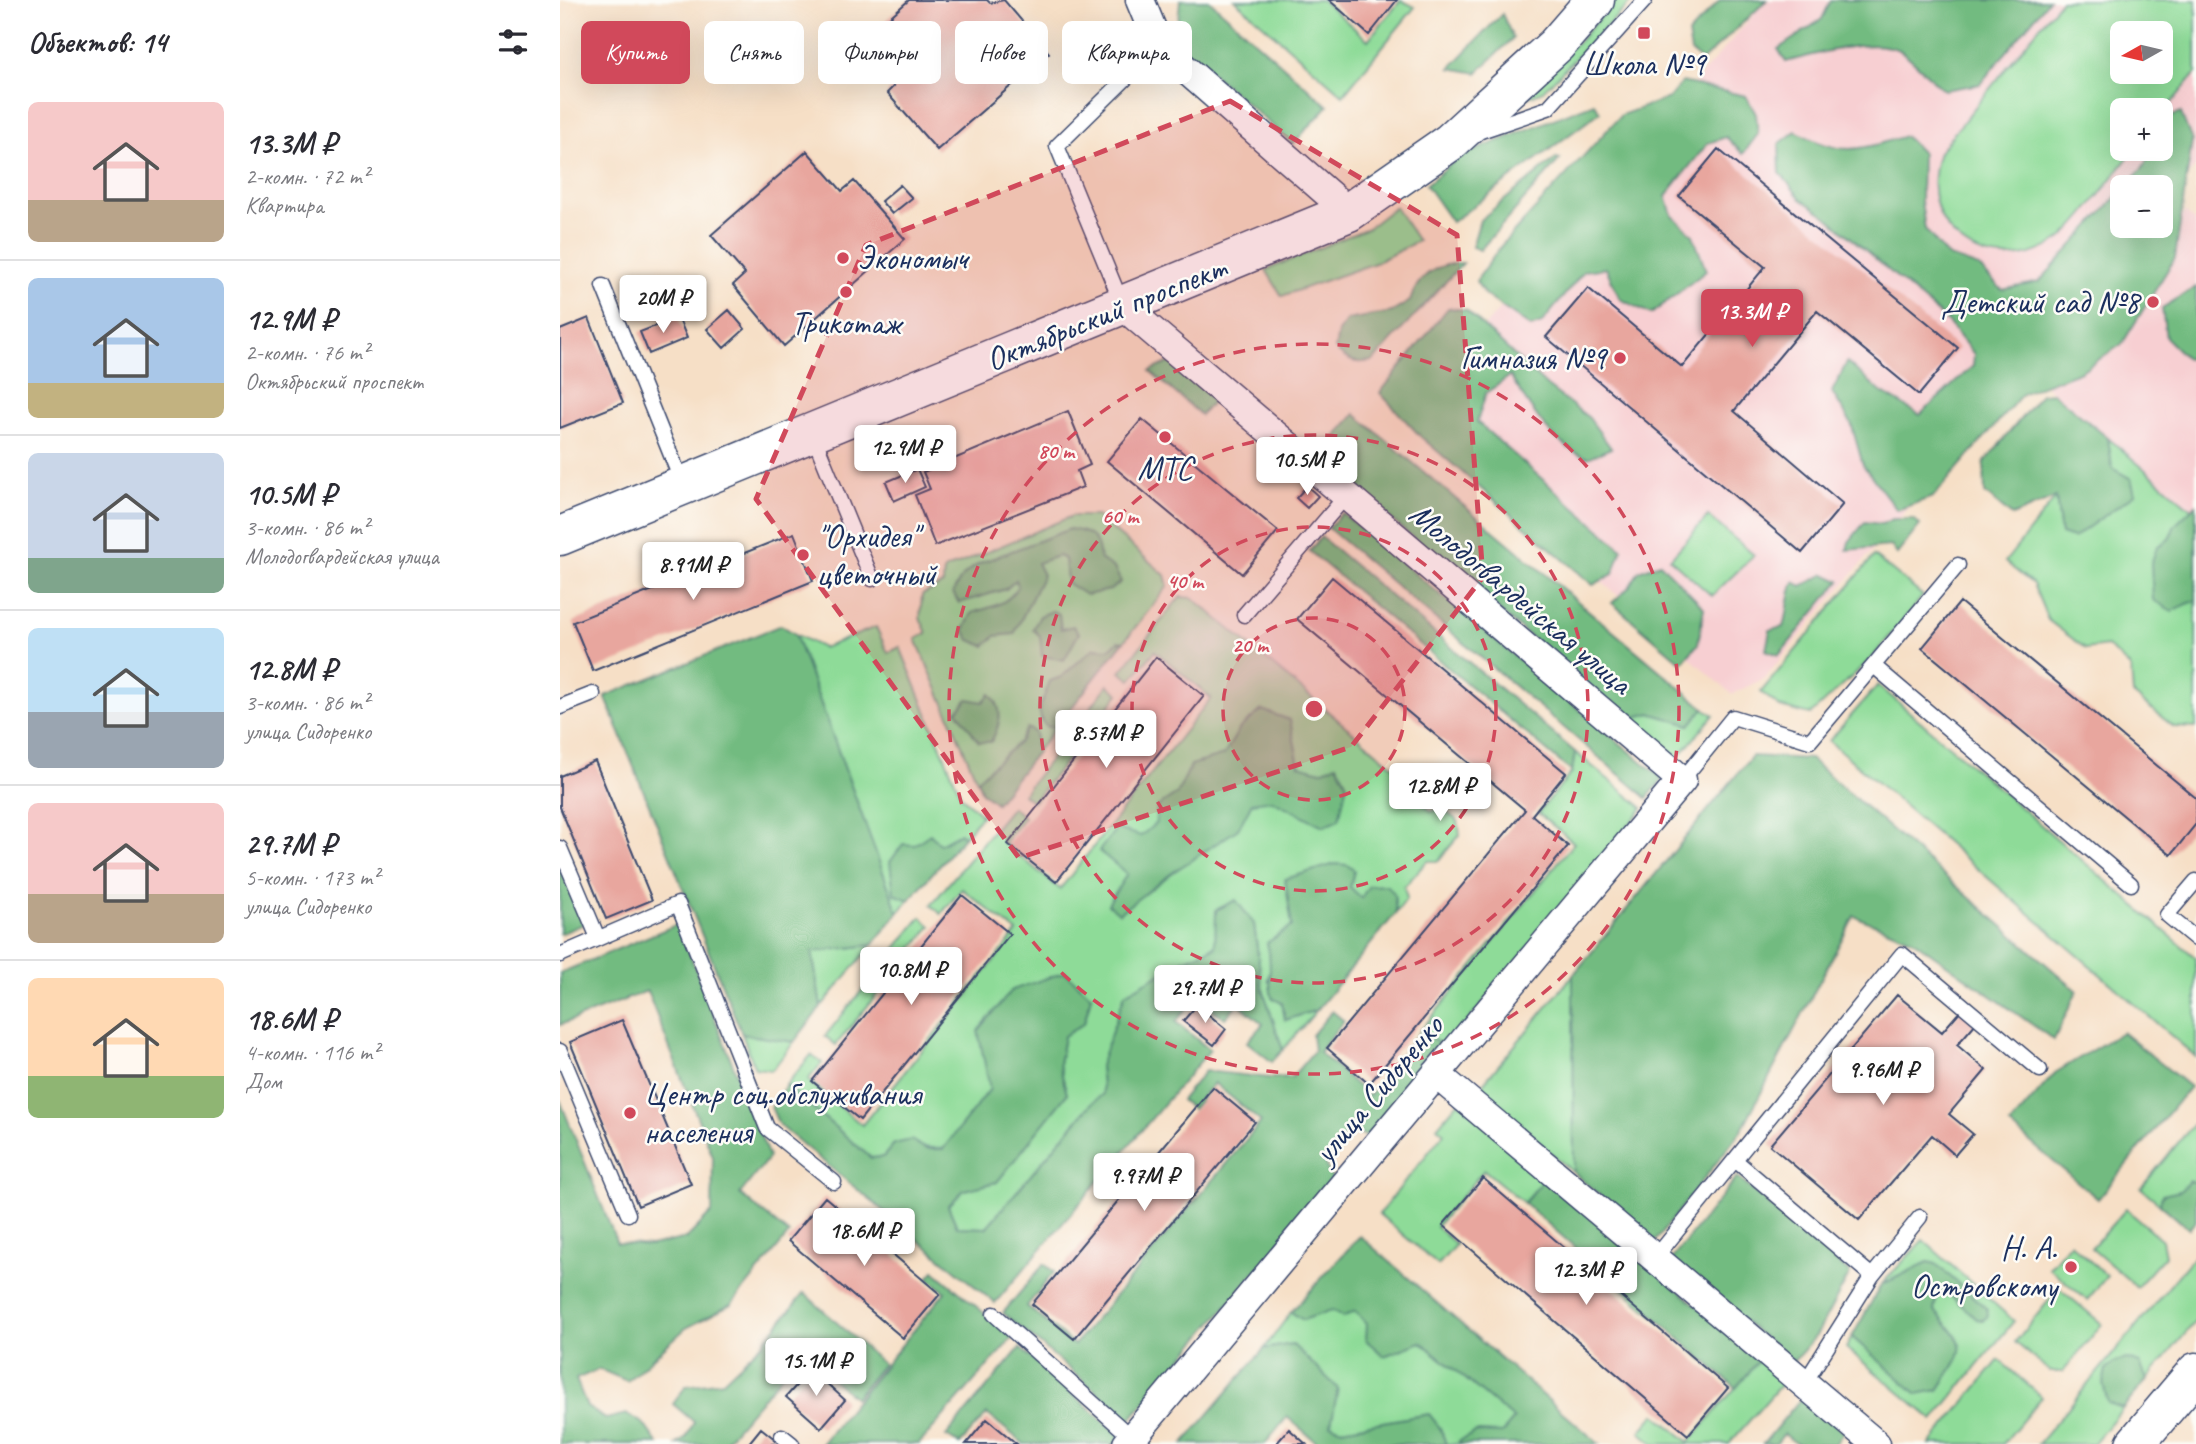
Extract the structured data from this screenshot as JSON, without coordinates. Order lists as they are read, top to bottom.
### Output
{
  "streets": {
    "street": ["Октябрьский проспект", "Молодогвардейская улица", "улица Сидоренко"]
  },
  "crossings": [
    ["Октябрьский проспект", "Молодогвардейская улица"],
    ["Молодогвардейская улица", "улица Сидоренко"]
  ],
  "places": {
    "transit": ["Школа №9"],
    "other": [
      "Экономыч",
      "Трикотаж",
      "Детский сад №8",
      "Гимназия №9",
      "МТС",
      "\"Орхидея\" цветочный",
      "Центр соц.обслуживания населения",
      "Н. А. Островскому"
    ]
  },
  "north": "left",
  "page": {
    "heading": "Объектов: 14",
    "map_buttons": ["+", "−"],
    "chip": [
      "Купить",
      "Снять",
      "Фильтры",
      "Новое",
      "Квартира"
    ],
    "list": [
      {
        "name": "13.3M ₽",
        "note": "2-комн. · 72 m² · Квартира"
      },
      {
        "name": "12.9M ₽",
        "note": "2-комн. · 76 m² · Октябрьский проспект"
      },
      {
        "name": "10.5M ₽",
        "note": "3-комн. · 86 m² · Молодогвардейская улица"
      },
      {
        "name": "12.8M ₽",
        "note": "3-комн. · 86 m² · улица Сидоренко"
      },
      {
        "name": "29.7M ₽",
        "note": "5-комн. · 173 m² · улица Сидоренко"
      },
      {
        "name": "18.6M ₽",
        "note": "4-комн. · 116 m² · Дом"
      }
    ],
    "price": [
      "20M ₽",
      "13.3M ₽",
      "12.9M ₽",
      "10.5M ₽",
      "8.91M ₽",
      "8.57M ₽",
      "12.8M ₽",
      "10.8M ₽",
      "29.7M ₽",
      "9.96M ₽",
      "9.97M ₽",
      "18.6M ₽",
      "12.3M ₽",
      "15.1M ₽"
    ]
  },
  "rings": [
    "80 m",
    "60 m",
    "40 m",
    "20 m"
  ]
}
